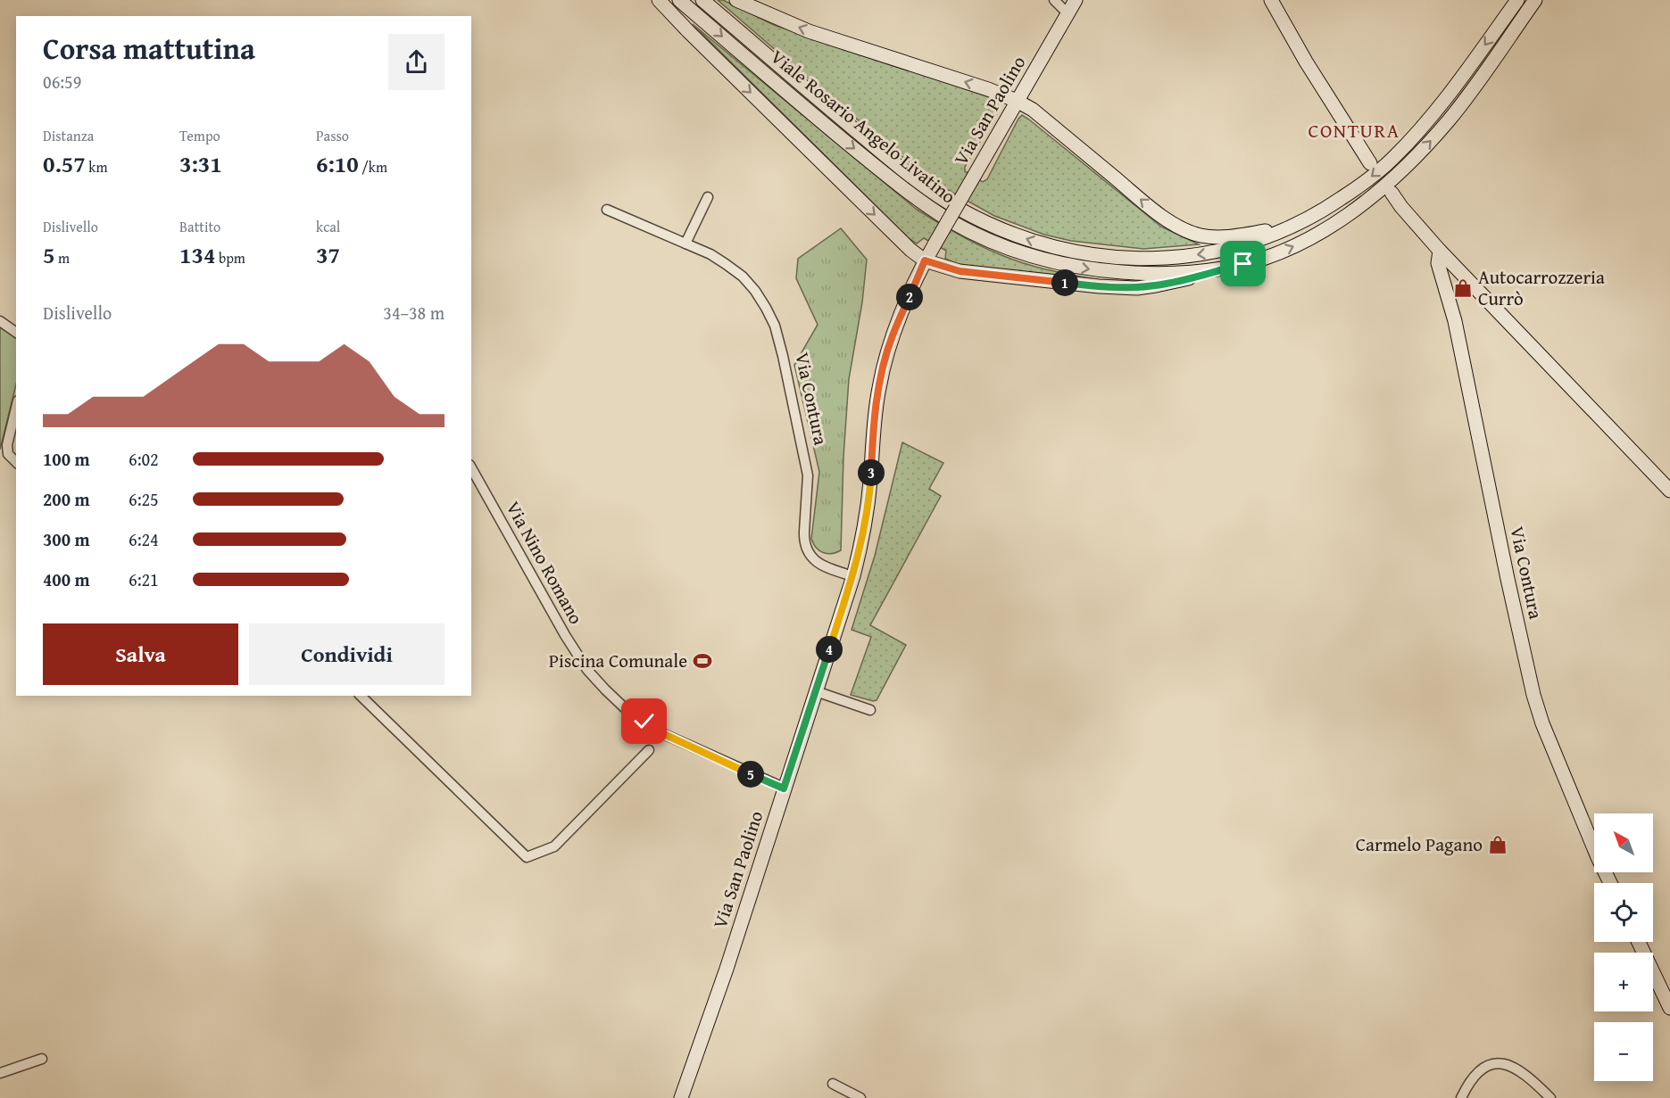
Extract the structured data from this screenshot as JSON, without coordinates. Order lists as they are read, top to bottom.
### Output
{
  "streets": {
    "street": [
      "Via San Paolino",
      "Viale Rosario Angelo Livatino",
      "Via Contura",
      "Via Nino Romano"
    ]
  },
  "crossings": [
    ["Via San Paolino", "Via Contura"],
    ["Via San Paolino", "Via Nino Romano"]
  ],
  "districts": ["CONTURA"],
  "places": {
    "shop": ["Autocarrozzeria Currò", "Carmelo Pagano"],
    "sports": ["Piscina Comunale"]
  },
  "north": "top left",
  "page": {
    "heading": ["Corsa mattutina", "06:59"],
    "stats": [
      ["Distanza", "0.57 km"],
      ["Tempo", "3:31"],
      ["Passo", "6:10 /km"],
      ["Dislivello", "5 m"],
      ["Battito", "134 bpm"],
      ["kcal", "37"]
    ],
    "pins": [
      "1",
      "2",
      "3",
      "4",
      "5"
    ],
    "chart": ["Dislivello", "34–38 m"],
    "list": [
      {
        "name": "100 m",
        "note": "6:02"
      },
      {
        "name": "200 m",
        "note": "6:25"
      },
      {
        "name": "300 m",
        "note": "6:24"
      },
      {
        "name": "400 m",
        "note": "6:21"
      }
    ],
    "buttons": ["Salva", "Condividi"],
    "map_buttons": ["+", "−"]
  }
}
